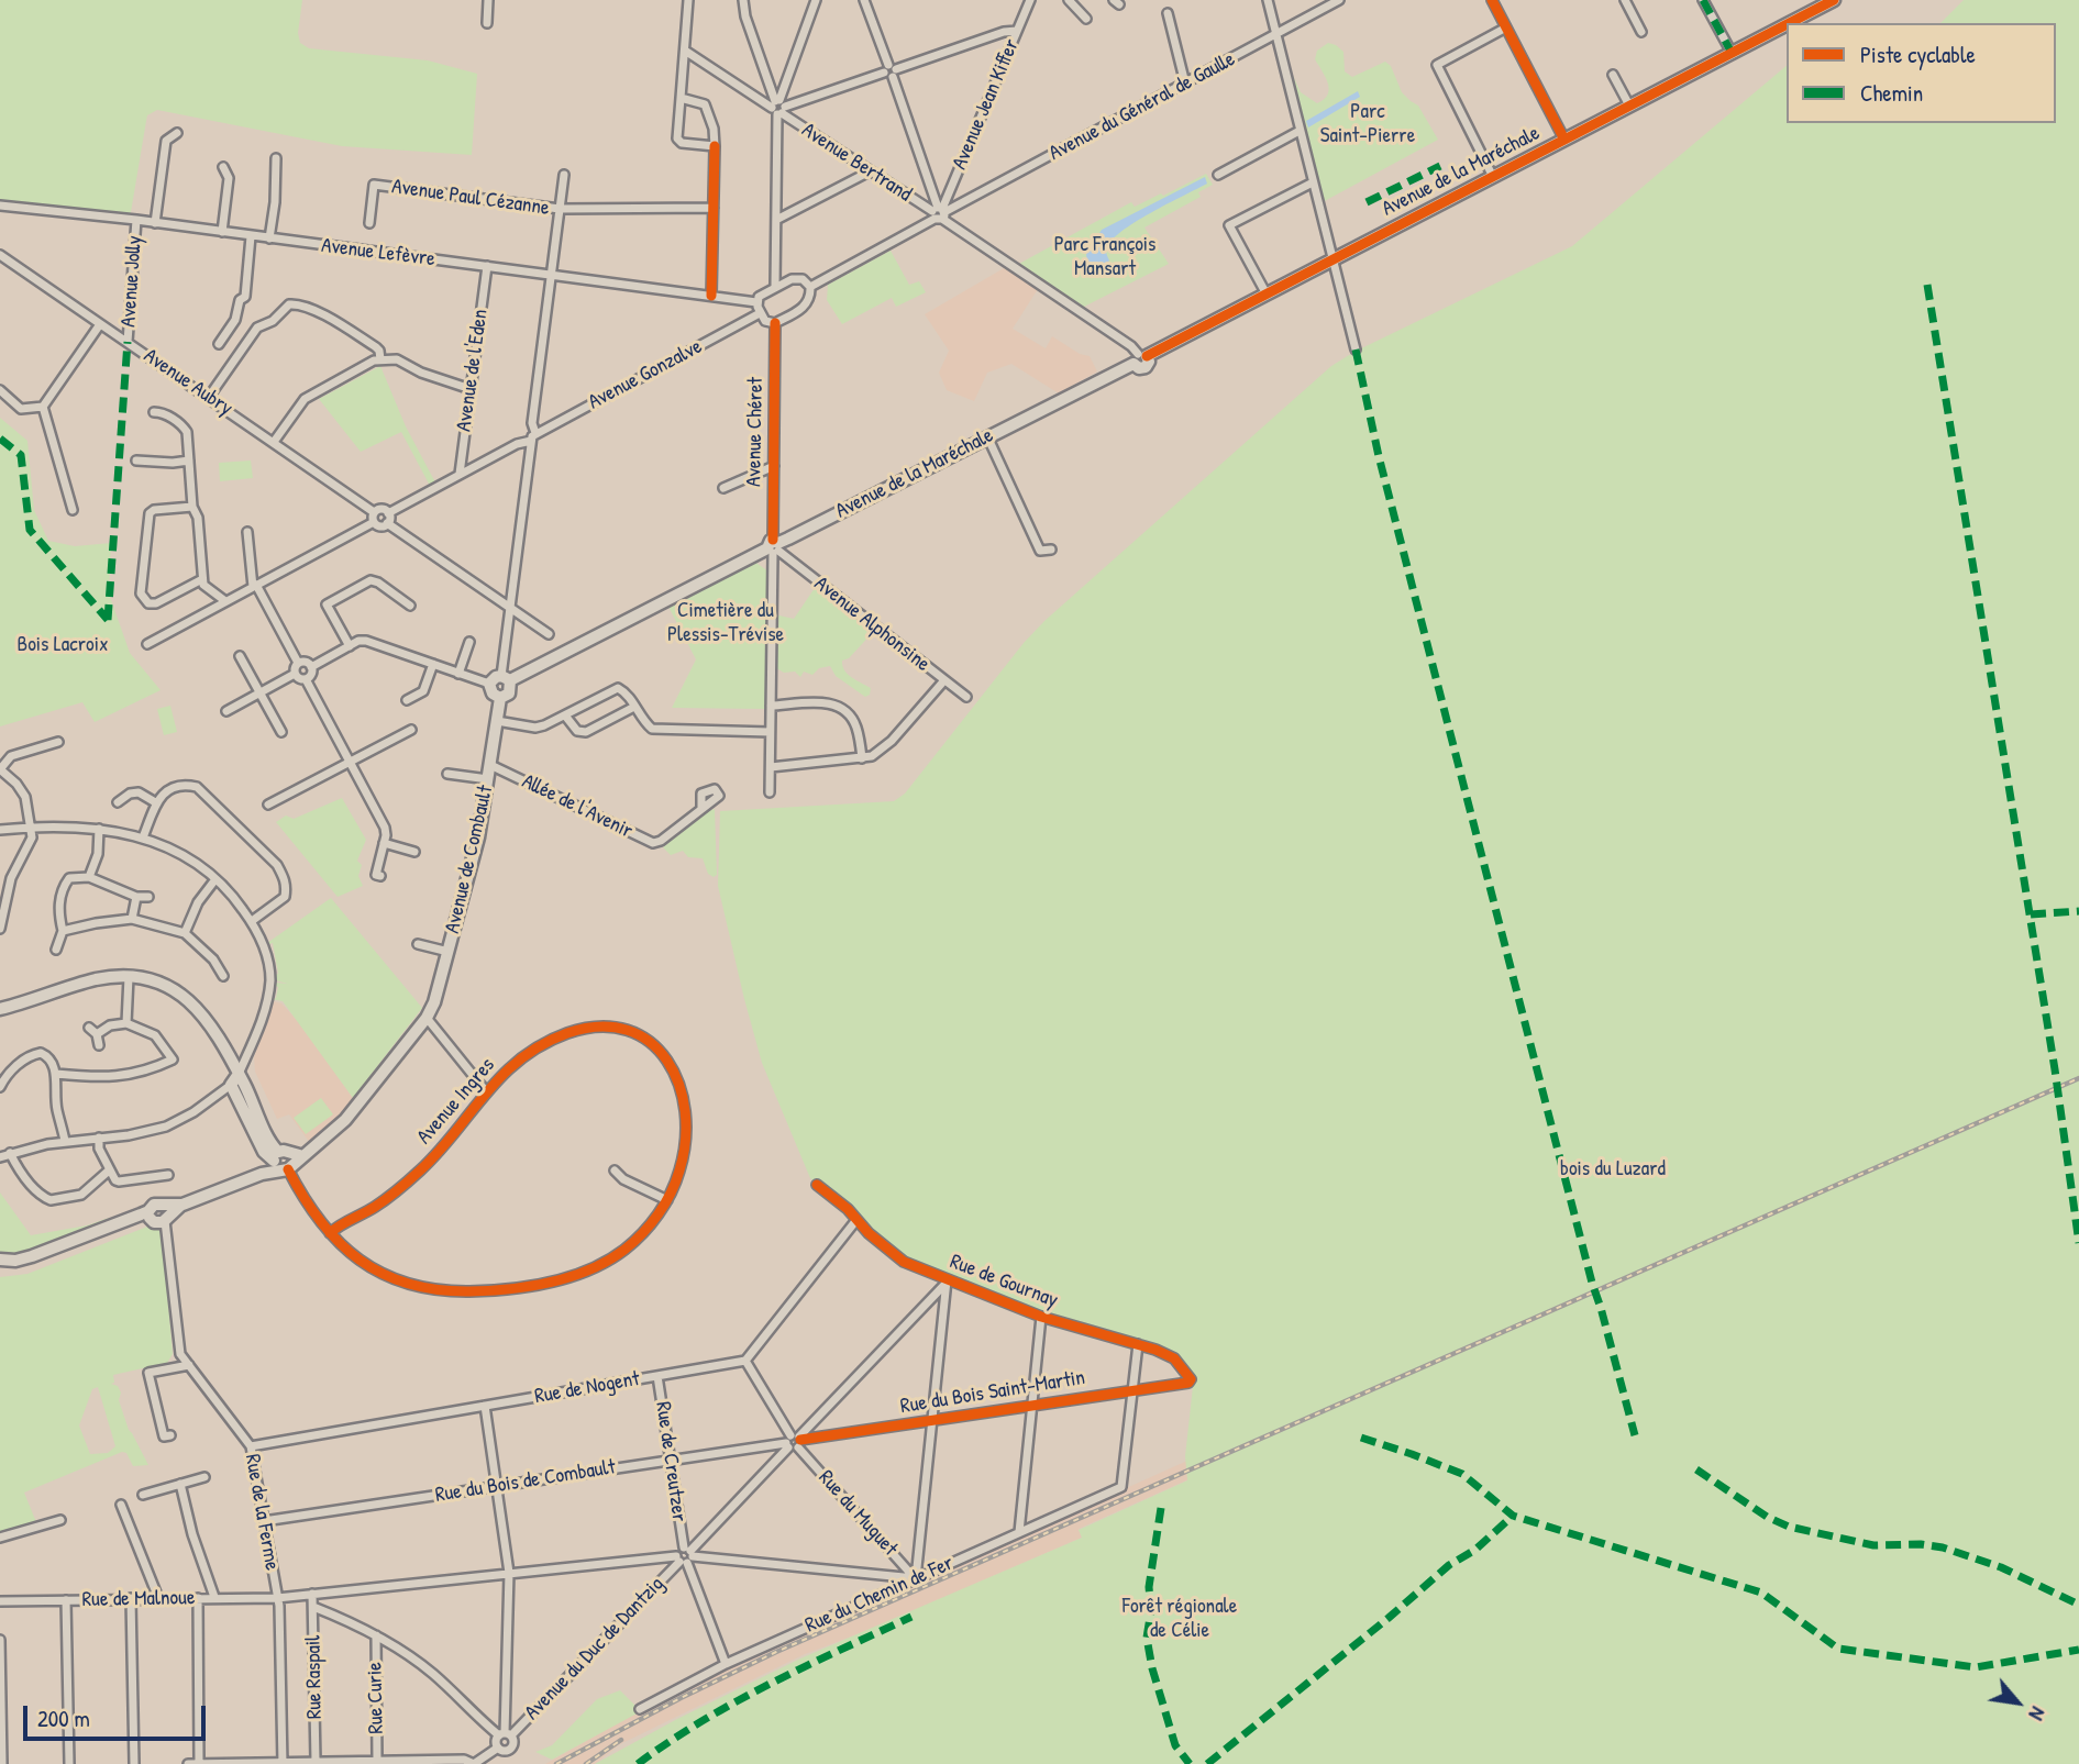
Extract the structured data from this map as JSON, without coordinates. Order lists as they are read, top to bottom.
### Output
{
  "streets": {
    "street": [
      "Avenue Jean Kiffer",
      "Avenue du Général de Gaulle",
      "Avenue Bertrand",
      "Avenue de la Maréchale",
      "Avenue Paul Cézanne",
      "Avenue Lefèvre",
      "Avenue Jolly",
      "Avenue de l'Eden",
      "Avenue Gonzalve",
      "Avenue Aubry",
      "Avenue Chéret",
      "Avenue Alphonsine",
      "Allée de l'Avenir",
      "Avenue de Combault",
      "Avenue Ingres",
      "Rue de Gournay",
      "Rue de Nogent",
      "Rue du Bois Saint-Martin",
      "Rue de Creutzer",
      "Rue du Bois de Combault",
      "Rue de la Ferme",
      "Rue du Muguet",
      "Rue du Chemin de Fer",
      "Rue de Malnoue",
      "Avenue du Duc de Dantzig",
      "Rue Raspail",
      "Rue Curie"
    ]
  },
  "crossings": [
    ["Avenue Jean Kiffer", "Avenue du Général de Gaulle"],
    ["Avenue Jean Kiffer", "Avenue Bertrand"],
    ["Avenue du Général de Gaulle", "Avenue Bertrand"],
    ["Avenue du Général de Gaulle", "Avenue Lefèvre"],
    ["Avenue du Général de Gaulle", "Avenue Gonzalve"],
    ["Avenue du Général de Gaulle", "Avenue Chéret"],
    ["Avenue Bertrand", "Avenue de la Maréchale"],
    ["Avenue de la Maréchale", "Avenue Chéret"],
    ["Avenue de la Maréchale", "Avenue Alphonsine"],
    ["Avenue de la Maréchale", "Avenue de Combault"],
    ["Avenue Lefèvre", "Avenue Jolly"],
    ["Avenue Lefèvre", "Avenue de l'Eden"],
    ["Avenue Lefèvre", "Avenue Gonzalve"],
    ["Avenue Lefèvre", "Avenue Chéret"],
    ["Avenue Jolly", "Avenue Aubry"],
    ["Avenue de l'Eden", "Avenue Gonzalve"],
    ["Avenue Gonzalve", "Avenue Chéret"],
    ["Avenue Chéret", "Avenue Alphonsine"],
    ["Allée de l'Avenir", "Avenue de Combault"],
    ["Avenue de Combault", "Avenue Ingres"],
    ["Avenue de Combault", "Rue de la Ferme"],
    ["Rue de Gournay", "Rue du Bois Saint-Martin"],
    ["Rue de Gournay", "Avenue du Duc de Dantzig"],
    ["Rue de Nogent", "Rue de Creutzer"],
    ["Rue de Nogent", "Rue de la Ferme"],
    ["Rue de Nogent", "Rue du Muguet"],
    ["Rue du Bois Saint-Martin", "Rue du Bois de Combault"],
    ["Rue du Bois Saint-Martin", "Rue du Muguet"],
    ["Rue du Bois Saint-Martin", "Rue du Chemin de Fer"],
    ["Rue du Bois Saint-Martin", "Avenue du Duc de Dantzig"],
    ["Rue de Creutzer", "Rue du Bois de Combault"],
    ["Rue de Creutzer", "Rue du Chemin de Fer"],
    ["Rue de Creutzer", "Avenue du Duc de Dantzig"],
    ["Rue du Bois de Combault", "Rue de la Ferme"],
    ["Rue du Bois de Combault", "Rue du Muguet"],
    ["Rue du Bois de Combault", "Avenue du Duc de Dantzig"],
    ["Rue de la Ferme", "Rue de Malnoue"],
    ["Rue du Muguet", "Rue du Chemin de Fer"],
    ["Rue du Muguet", "Avenue du Duc de Dantzig"]
  ],
  "parks": [
    "Parc Saint-Pierre",
    "Parc François Mansart",
    "Cimetière du Plessis-Trévise",
    "Bois Lacroix",
    "bois du Luzard",
    "Forêt régionale de Célie"
  ],
  "legend": ["Piste cyclable", "Chemin"],
  "scale_bar": "200 m",
  "north": "bottom right"
}
